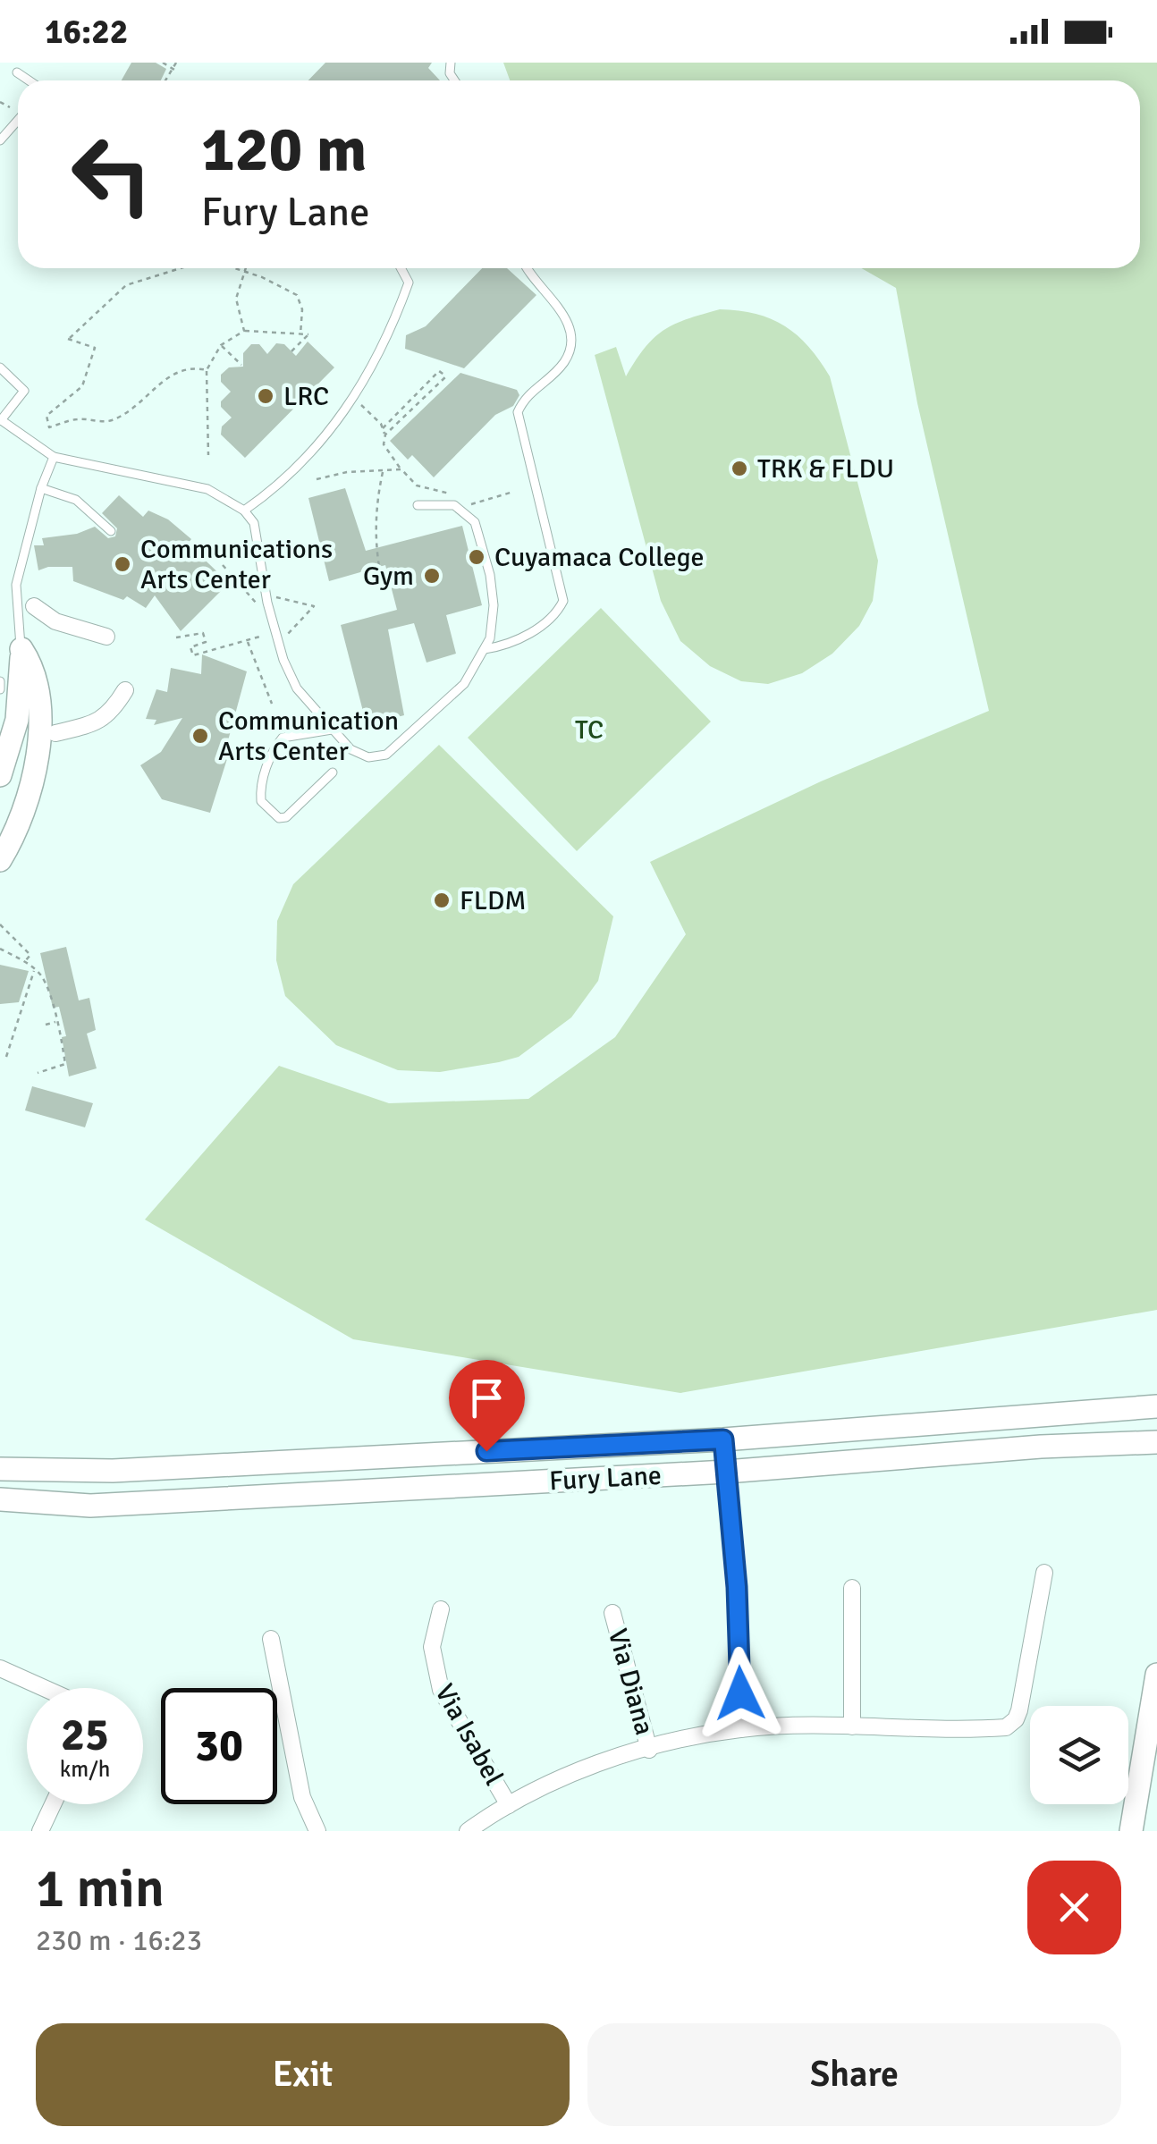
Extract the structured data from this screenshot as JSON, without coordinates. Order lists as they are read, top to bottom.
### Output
{
  "streets": {
    "main road": ["Fury Lane"],
    "street": ["Via Diana", "Via Isabel"]
  },
  "parks": ["TC"],
  "places": [
    "LRC",
    "TRK & FLDU",
    "Cuyamaca College",
    "Communications Arts Center",
    "Gym",
    "Communication Arts Center",
    "FLDM"
  ],
  "page": {
    "status": "16:22",
    "turn": ["120 m", "Fury Lane"],
    "speed": "25 km/h",
    "limit": "30",
    "heading": ["1 min", "230 m · 16:23"],
    "buttons": ["Exit", "Share"]
  }
}
